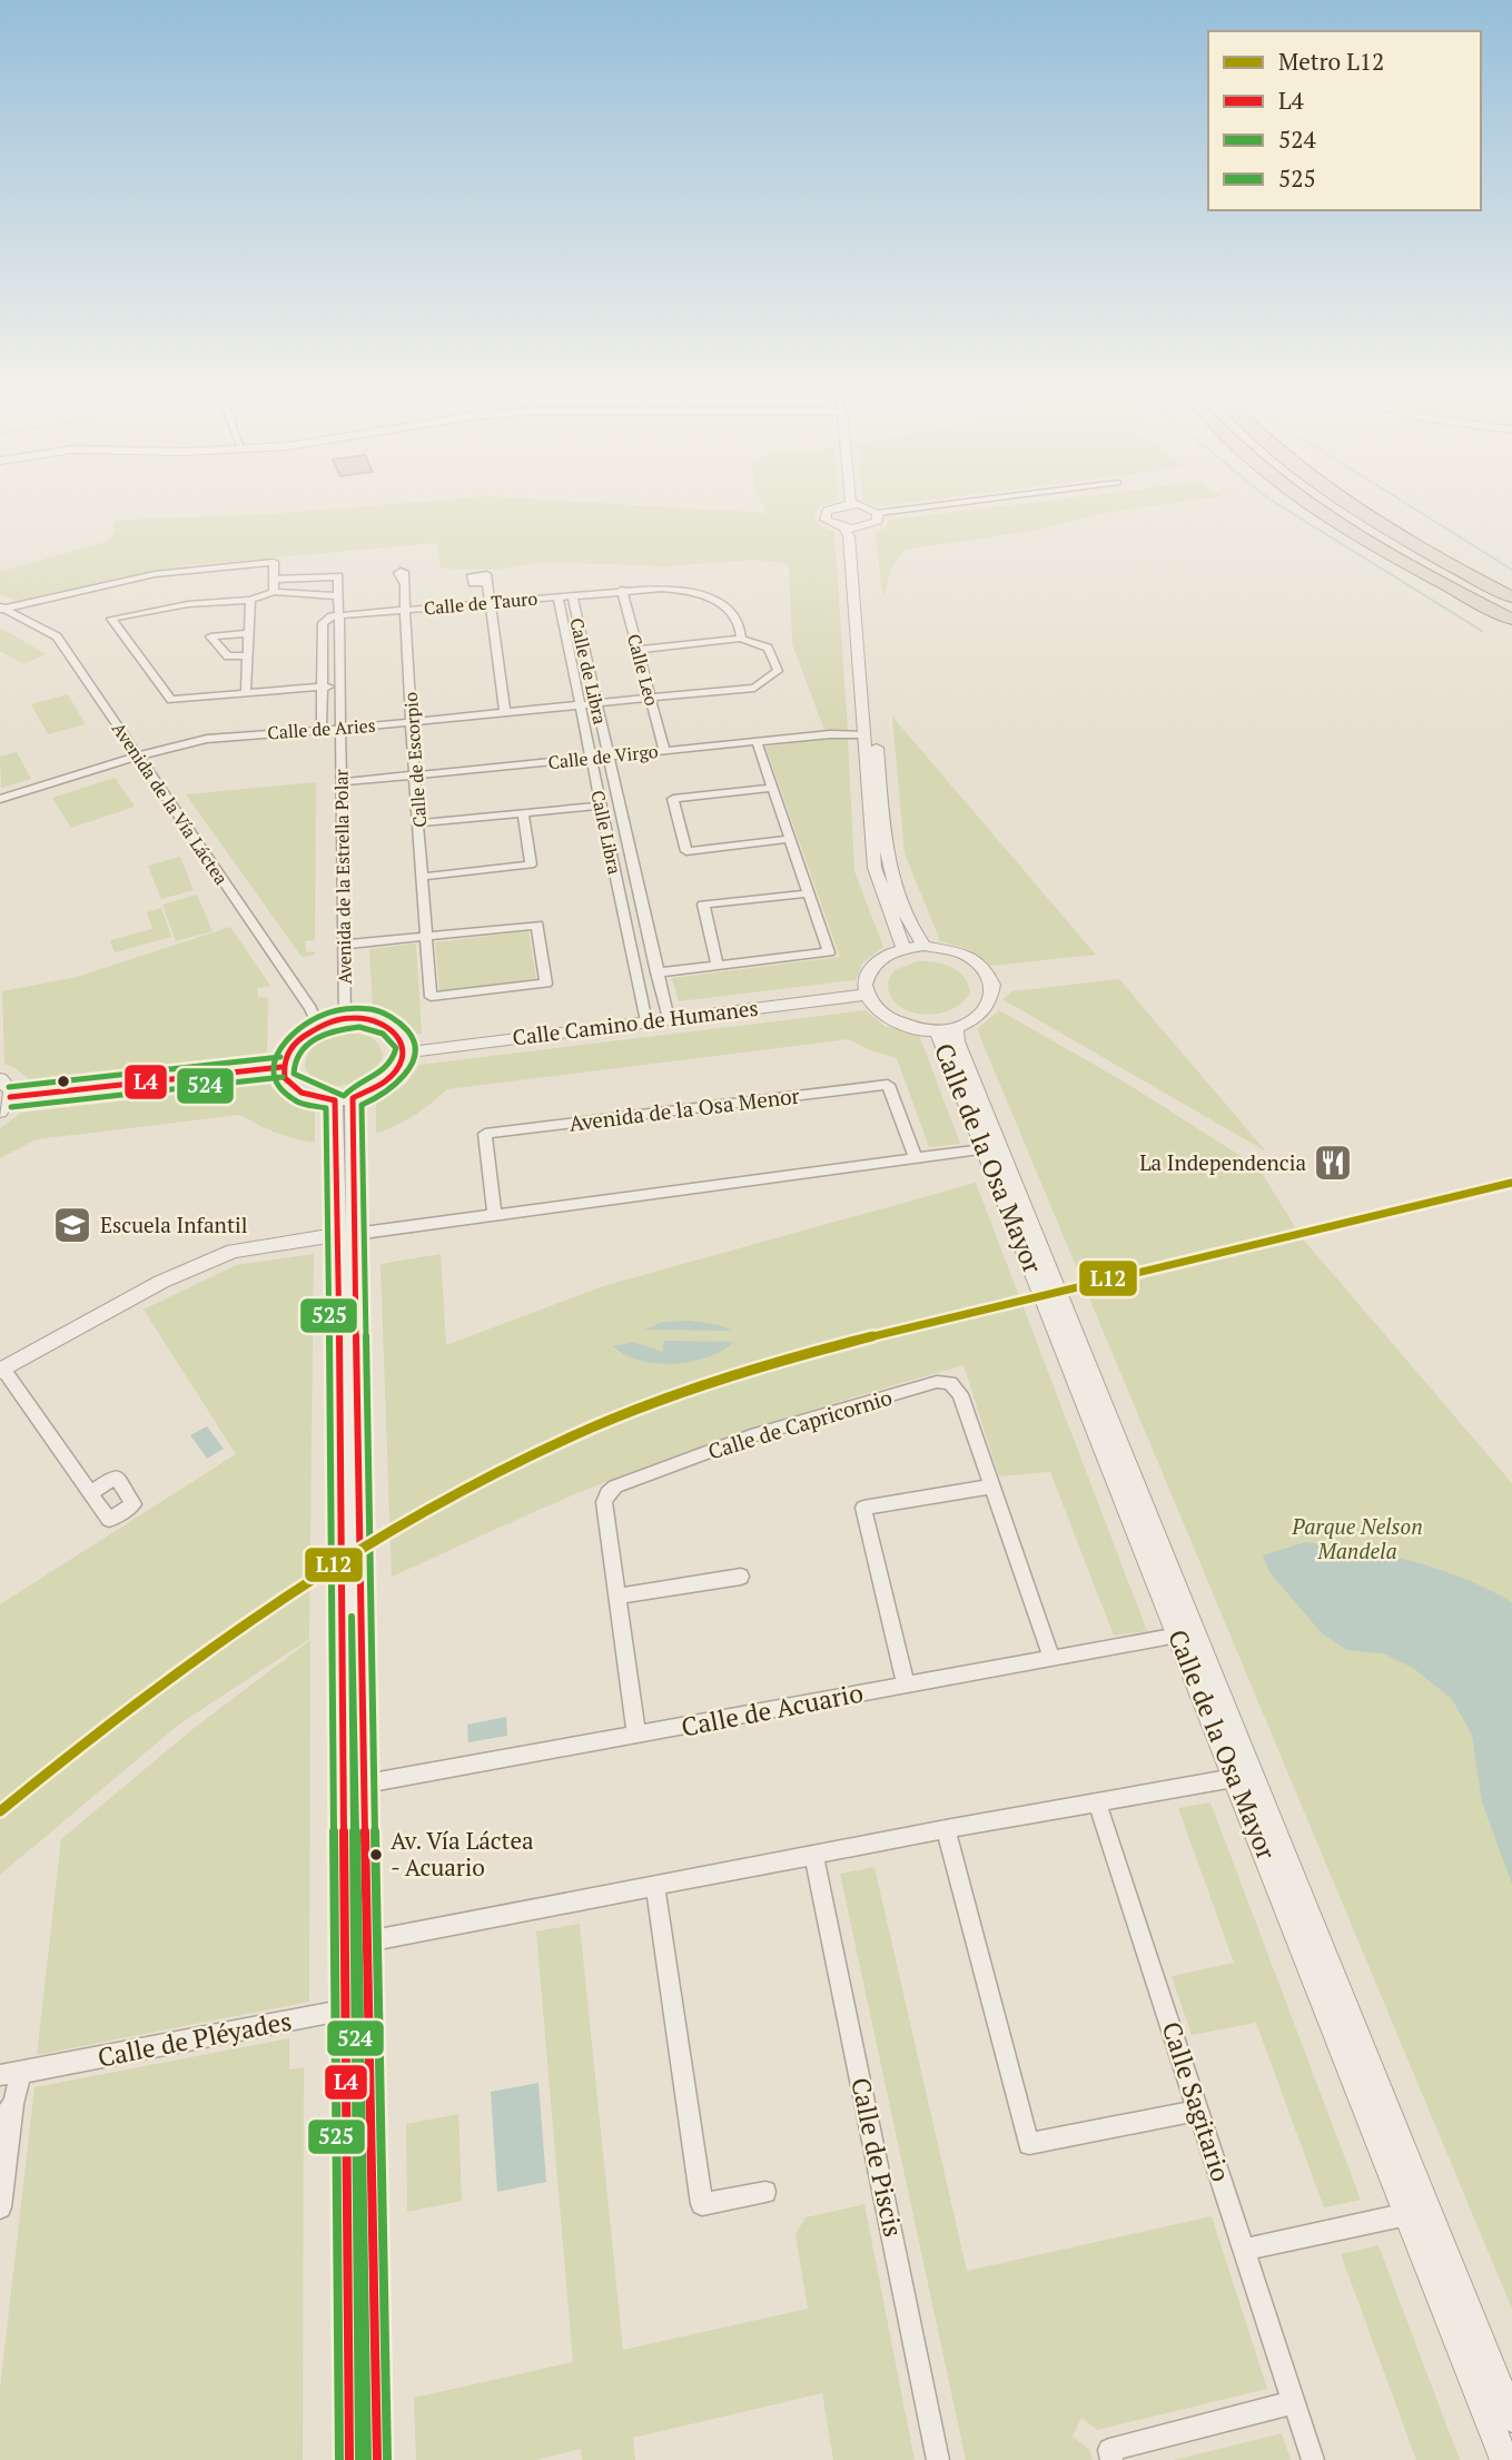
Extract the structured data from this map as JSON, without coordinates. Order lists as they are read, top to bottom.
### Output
{
  "streets": {
    "street": [
      "Calle de Tauro",
      "Calle Leo",
      "Calle de Libra",
      "Calle de Aries",
      "Calle de Virgo",
      "Calle de Escorpio",
      "Avenida de la Vía Láctea",
      "Calle Libra",
      "Avenida de la Estrella Polar",
      "Calle Camino de Humanes",
      "Avenida de la Osa Menor",
      "Calle de la Osa Mayor",
      "Calle de Capricornio",
      "Calle de Acuario",
      "Calle de Pléyades",
      "Calle Sagitario",
      "Calle de Piscis"
    ]
  },
  "crossings": [
    ["Calle de Tauro", "Calle Leo"],
    ["Calle de Tauro", "Calle de Libra"],
    ["Calle de Tauro", "Calle de Aries"],
    ["Calle de Tauro", "Calle de Escorpio"],
    ["Calle de Tauro", "Calle Libra"],
    ["Calle de Tauro", "Avenida de la Estrella Polar"],
    ["Calle Leo", "Calle de Aries"],
    ["Calle Leo", "Calle de Virgo"],
    ["Calle de Libra", "Calle de Aries"],
    ["Calle de Libra", "Calle de Virgo"],
    ["Calle de Libra", "Calle Camino de Humanes"],
    ["Calle de Aries", "Calle de Escorpio"],
    ["Calle de Aries", "Avenida de la Vía Láctea"],
    ["Calle de Aries", "Calle Libra"],
    ["Calle de Aries", "Avenida de la Estrella Polar"],
    ["Calle de Virgo", "Calle de Escorpio"],
    ["Calle de Virgo", "Calle Libra"],
    ["Calle de Virgo", "Avenida de la Estrella Polar"],
    ["Calle de Escorpio", "Avenida de la Estrella Polar"],
    ["Avenida de la Vía Láctea", "Avenida de la Estrella Polar"],
    ["Avenida de la Vía Láctea", "Calle Camino de Humanes"],
    ["Calle Libra", "Calle Camino de Humanes"],
    ["Avenida de la Estrella Polar", "Calle Camino de Humanes"],
    ["Calle Camino de Humanes", "Calle de la Osa Mayor"],
    ["Calle de la Osa Mayor", "Calle de Acuario"],
    ["Calle de Capricornio", "Calle de Acuario"]
  ],
  "parks": ["Parque Nelson Mandela"],
  "places": {
    "restaurant": ["La Independencia"],
    "school or university": ["Escuela Infantil"],
    "other": ["Av. Vía Láctea - Acuario"]
  },
  "lines": [
    "transit line 525",
    "transit line L4",
    "transit line 524",
    "metro line L12"
  ],
  "legend": [
    "Metro L12",
    "L4",
    "524",
    "525"
  ]
}
